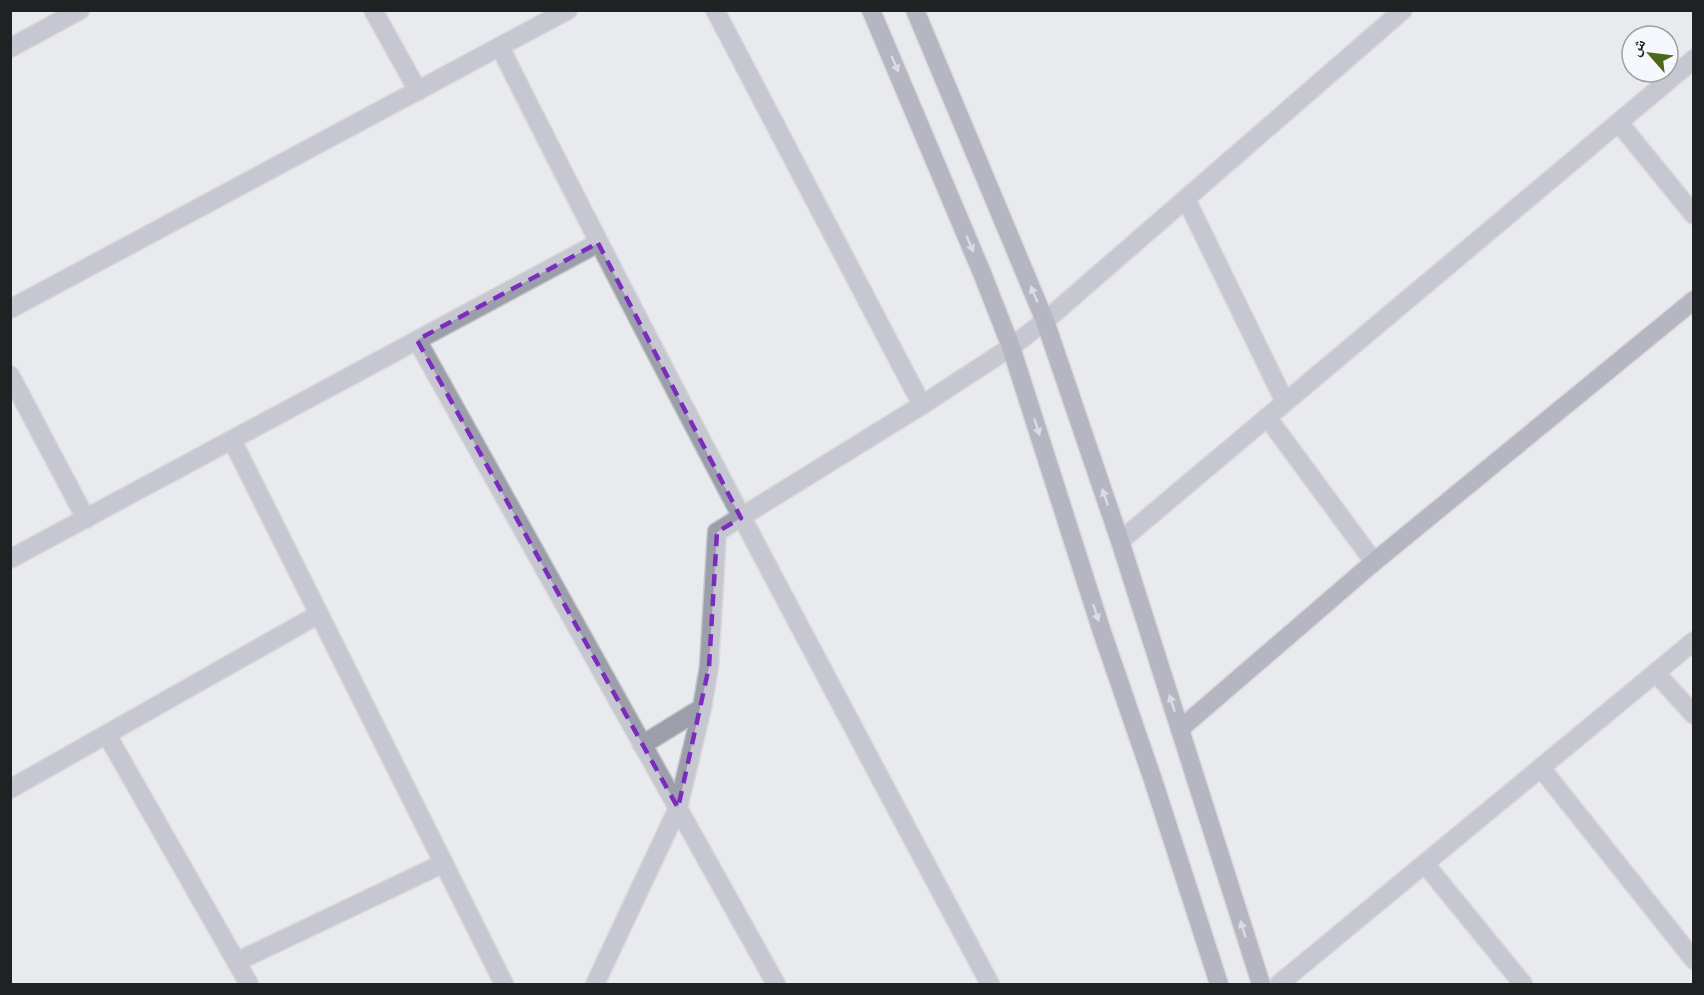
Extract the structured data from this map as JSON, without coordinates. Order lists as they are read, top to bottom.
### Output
{
  "north": "top left"
}
